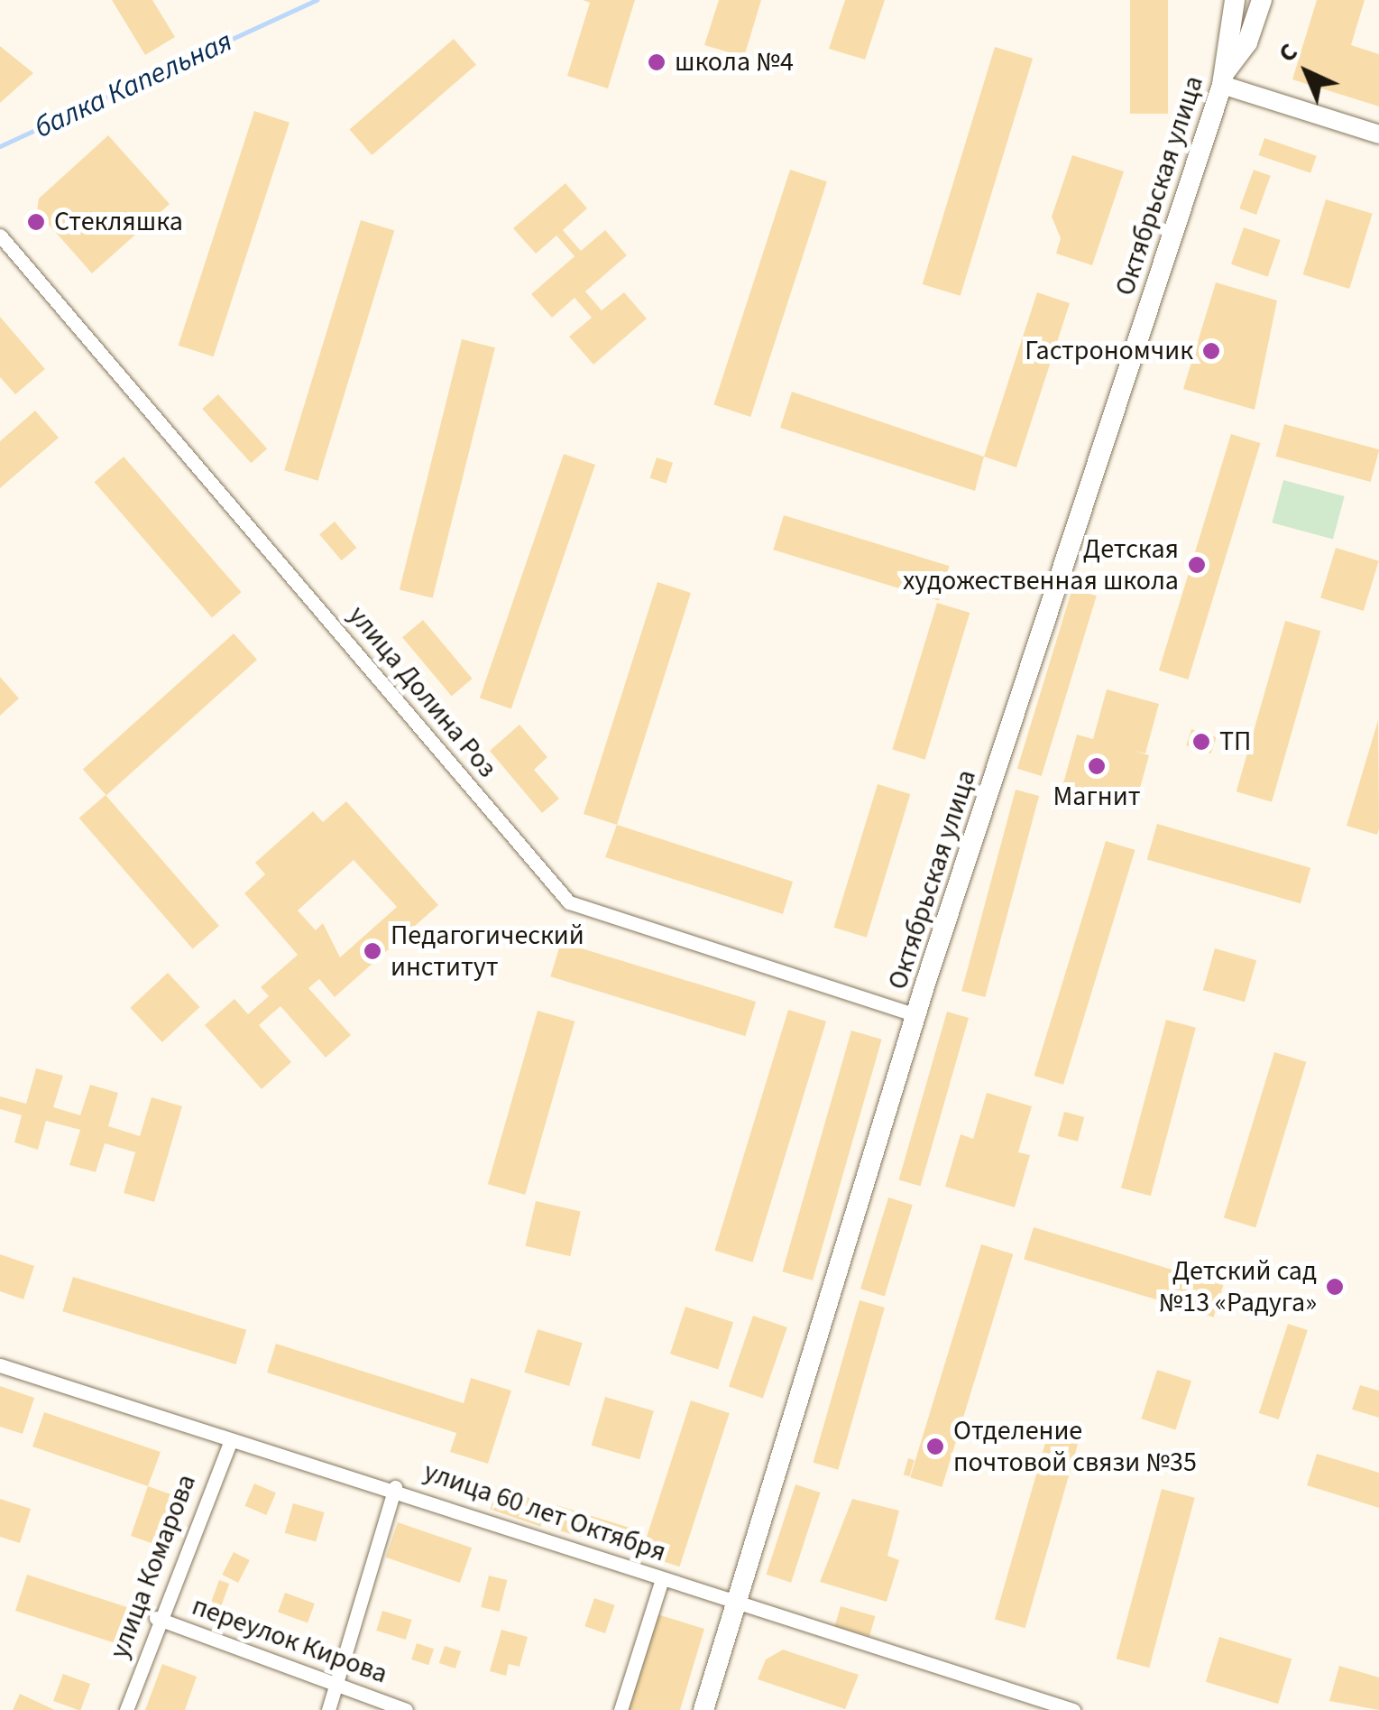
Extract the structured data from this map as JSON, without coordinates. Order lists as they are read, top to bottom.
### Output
{
  "streets": {
    "main road": ["Октябрьская улица"],
    "street": [
      "улица Долина Роз",
      "улица 60 лет Октября",
      "улица Комарова",
      "переулок Кирова"
    ]
  },
  "crossings": [
    ["Октябрьская улица", "улица Долина Роз"],
    ["Октябрьская улица", "улица 60 лет Октября"],
    ["улица 60 лет Октября", "улица Комарова"],
    ["улица Комарова", "переулок Кирова"]
  ],
  "water": ["балка Капельная"],
  "places": [
    "школа №4",
    "Стекляшка",
    "Гастрономчик",
    "Детская художественная школа",
    "ТП",
    "Магнит",
    "Педагогический институт",
    "Детский сад №13 «Радуга»",
    "Отделение почтовой связи №35"
  ],
  "north": "top left"
}
